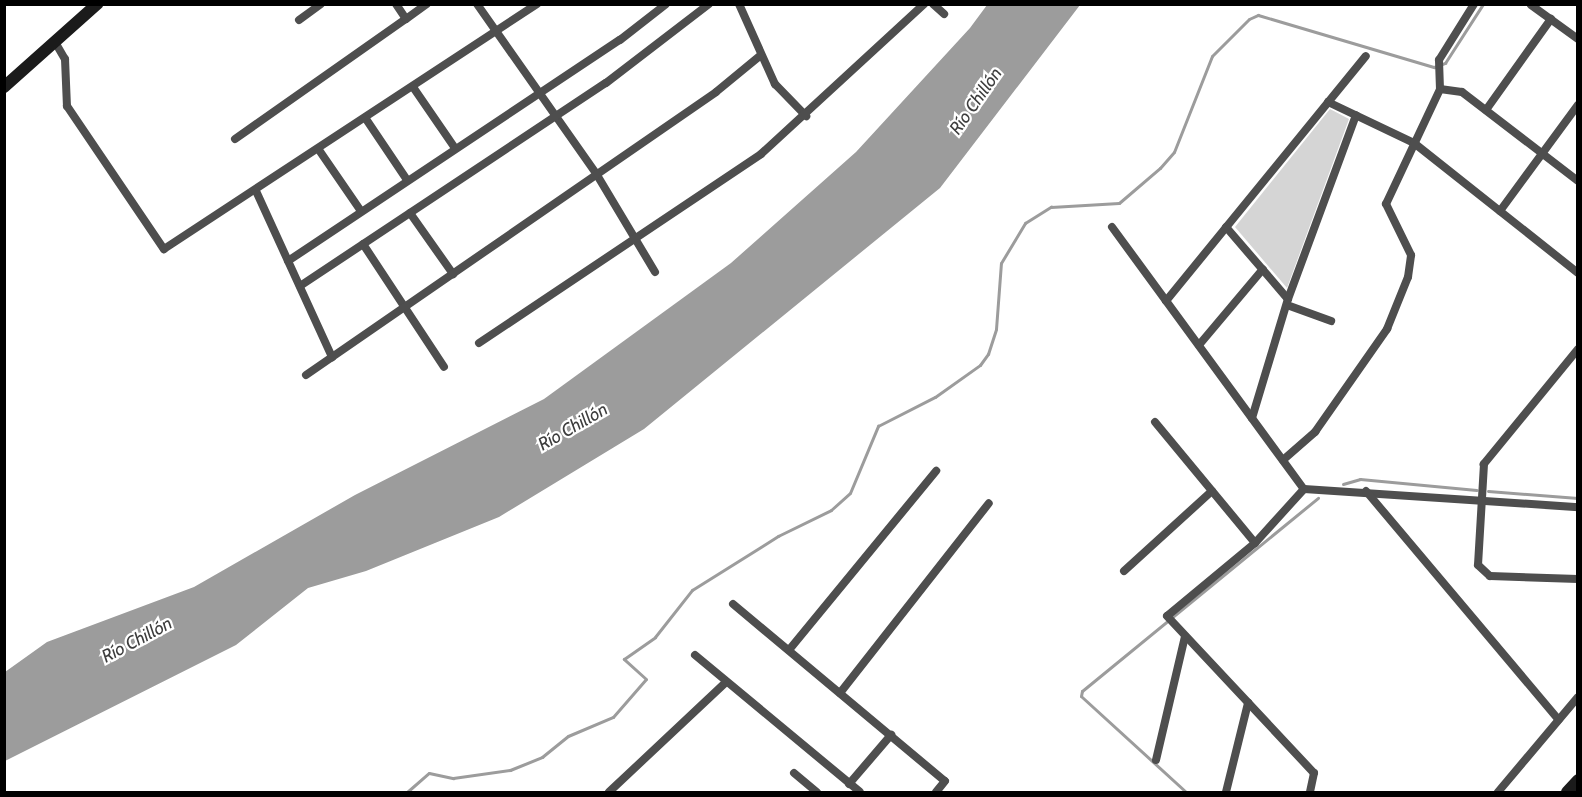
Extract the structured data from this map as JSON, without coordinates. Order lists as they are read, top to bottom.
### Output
{
  "water": ["Río Chillón"]
}
